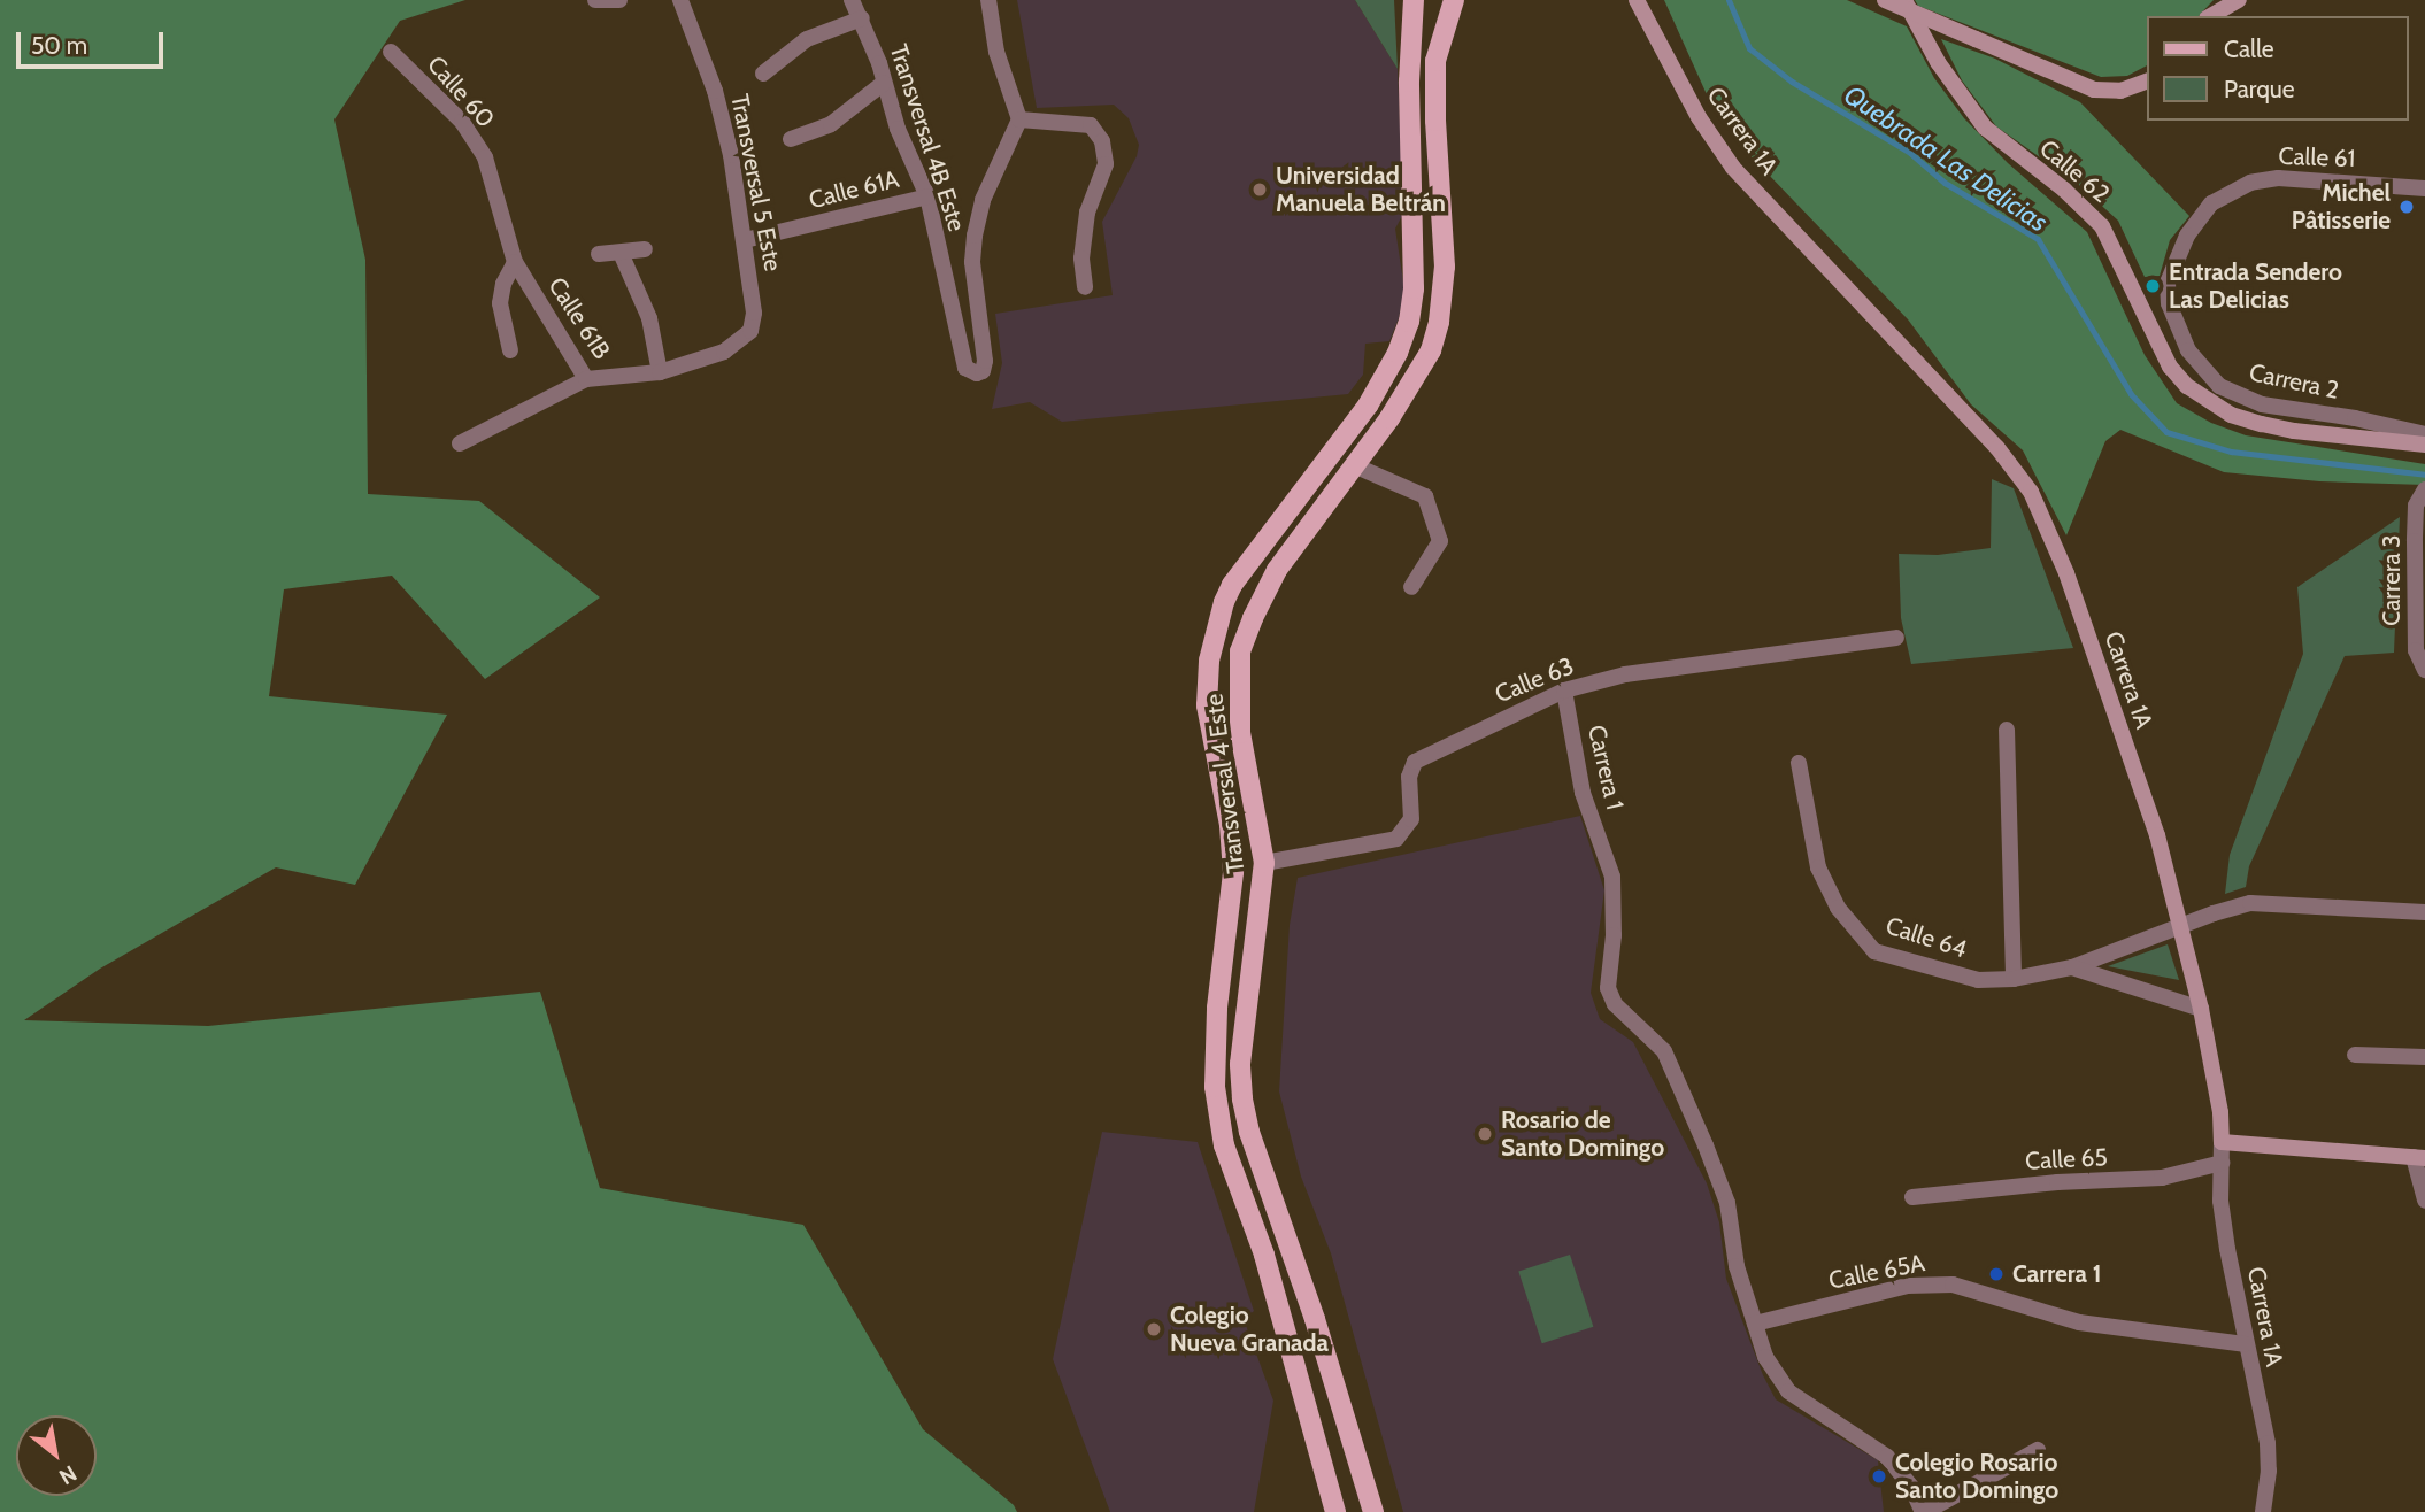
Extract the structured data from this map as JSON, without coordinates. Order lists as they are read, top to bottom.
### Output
{
  "streets": {
    "main road": ["Transversal 4 Este"],
    "street": [
      "Calle 60",
      "Carrera 1A",
      "Transversal 4B Este",
      "Calle 61",
      "Calle 62",
      "Transversal 5 Este",
      "Calle 61A",
      "Calle 61B",
      "Carrera 2",
      "Carrera 3",
      "Calle 63",
      "Carrera 1",
      "Calle 64",
      "Calle 65",
      "Calle 65A"
    ]
  },
  "crossings": [
    ["Calle 60", "Calle 61B"],
    ["Carrera 1A", "Calle 64"],
    ["Carrera 1A", "Calle 65"],
    ["Carrera 1A", "Calle 65A"],
    ["Transversal 4B Este", "Calle 61A"],
    ["Calle 61", "Carrera 2"],
    ["Transversal 5 Este", "Calle 61A"],
    ["Transversal 5 Este", "Calle 61B"],
    ["Calle 63", "Carrera 1"],
    ["Calle 63", "Transversal 4 Este"],
    ["Carrera 1", "Calle 65A"]
  ],
  "water": ["Quebrada Las Delicias"],
  "places": [
    "Universidad Manuela Beltrán",
    "Michel Pâtisserie",
    "Entrada Sendero Las Delicias",
    "Rosario de Santo Domingo",
    "Carrera 1",
    "Colegio Nueva Granada",
    "Colegio Rosario Santo Domingo"
  ],
  "legend": ["Calle", "Parque"],
  "scale_bar": "50 m",
  "north": "bottom right"
}
